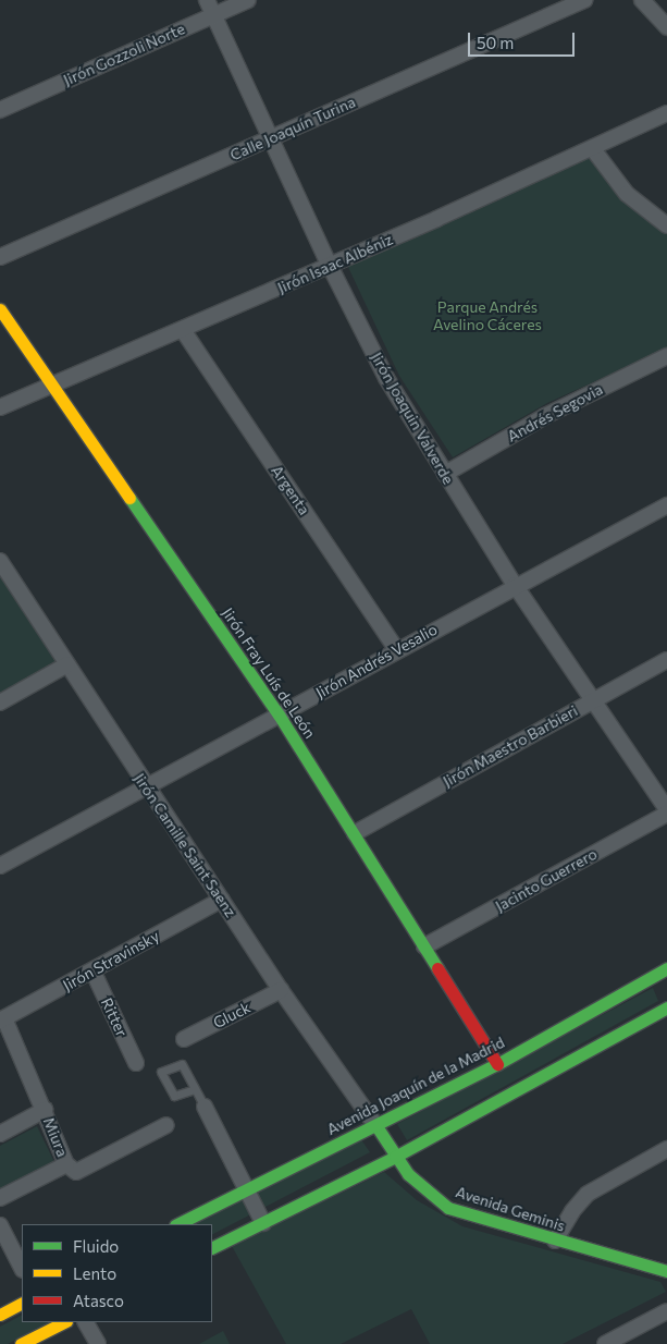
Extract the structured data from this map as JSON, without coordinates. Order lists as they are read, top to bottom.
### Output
{
  "streets": {
    "street": [
      "Jirón Gozzoli Norte",
      "Calle Joaquín Turina",
      "Jirón Isaac Albéniz",
      "Andrés Segovia",
      "Jirón Joaquin Valverde",
      "Argenta",
      "Jirón Andrés Vesalio",
      "Jirón Fray Luís de León",
      "Jirón Maestro Barbieri",
      "Jirón Camille Saint Saenz",
      "Jacinto Guerrero",
      "Jirón Stravinsky",
      "Gluck",
      "Ritter",
      "Avenida Joaquín de la Madrid",
      "Miura",
      "Avenida Geminis"
    ]
  },
  "crossings": [
    ["Jirón Gozzoli Norte", "Jirón Joaquin Valverde"],
    ["Calle Joaquín Turina", "Jirón Joaquin Valverde"],
    ["Jirón Isaac Albéniz", "Jirón Joaquin Valverde"],
    ["Jirón Isaac Albéniz", "Argenta"],
    ["Jirón Isaac Albéniz", "Jirón Fray Luís de León"],
    ["Andrés Segovia", "Jirón Joaquin Valverde"],
    ["Jirón Joaquin Valverde", "Jirón Andrés Vesalio"],
    ["Jirón Joaquin Valverde", "Jirón Maestro Barbieri"],
    ["Jirón Joaquin Valverde", "Jacinto Guerrero"],
    ["Argenta", "Jirón Andrés Vesalio"],
    ["Jirón Andrés Vesalio", "Jirón Fray Luís de León"],
    ["Jirón Andrés Vesalio", "Jirón Camille Saint Saenz"],
    ["Jirón Fray Luís de León", "Jirón Maestro Barbieri"],
    ["Jirón Fray Luís de León", "Jacinto Guerrero"],
    ["Jirón Fray Luís de León", "Avenida Joaquín de la Madrid"],
    ["Jirón Camille Saint Saenz", "Jirón Stravinsky"],
    ["Jirón Camille Saint Saenz", "Gluck"],
    ["Jirón Camille Saint Saenz", "Avenida Joaquín de la Madrid"],
    ["Jirón Camille Saint Saenz", "Avenida Geminis"],
    ["Jirón Stravinsky", "Ritter"],
    ["Jirón Stravinsky", "Miura"],
    ["Avenida Joaquín de la Madrid", "Avenida Geminis"]
  ],
  "parks": ["Parque Andrés Avelino Cáceres"],
  "legend": ["Fluido", "Lento", "Atasco"],
  "scale_bar": "50 m"
}
